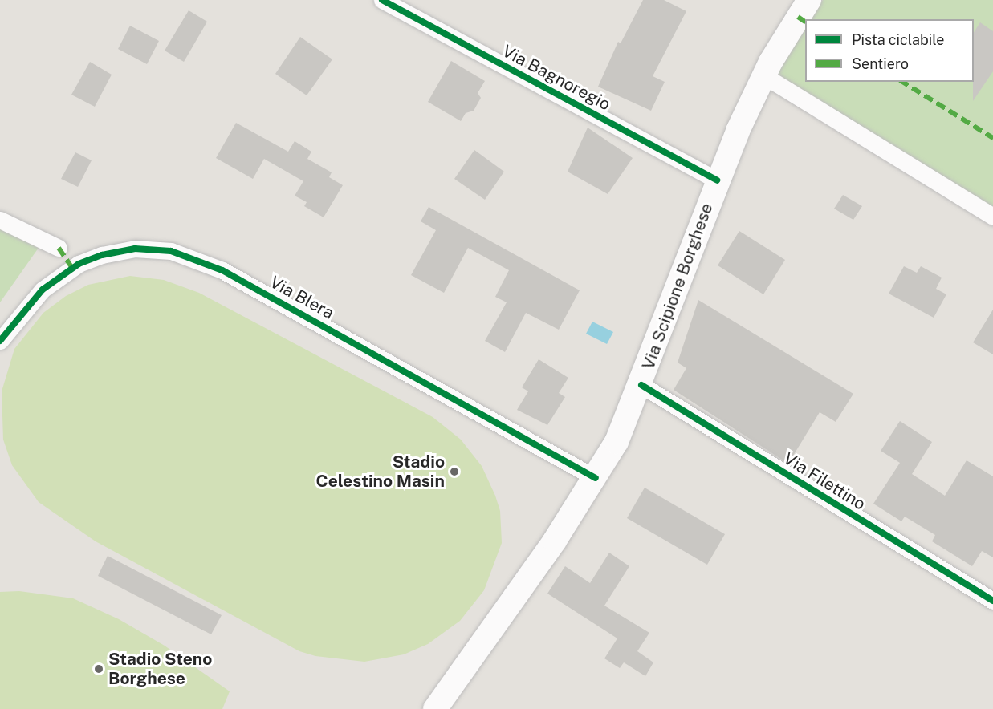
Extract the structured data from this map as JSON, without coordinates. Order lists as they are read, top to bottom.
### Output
{
  "streets": {
    "main road": ["Via Scipione Borghese"],
    "street": ["Via Bagnoregio", "Via Blera", "Via Filettino"]
  },
  "crossings": [
    ["Via Bagnoregio", "Via Scipione Borghese"],
    ["Via Scipione Borghese", "Via Blera"],
    ["Via Scipione Borghese", "Via Filettino"]
  ],
  "places": ["Stadio Celestino Masin", "Stadio Steno Borghese"],
  "legend": ["Pista ciclabile", "Sentiero"]
}
